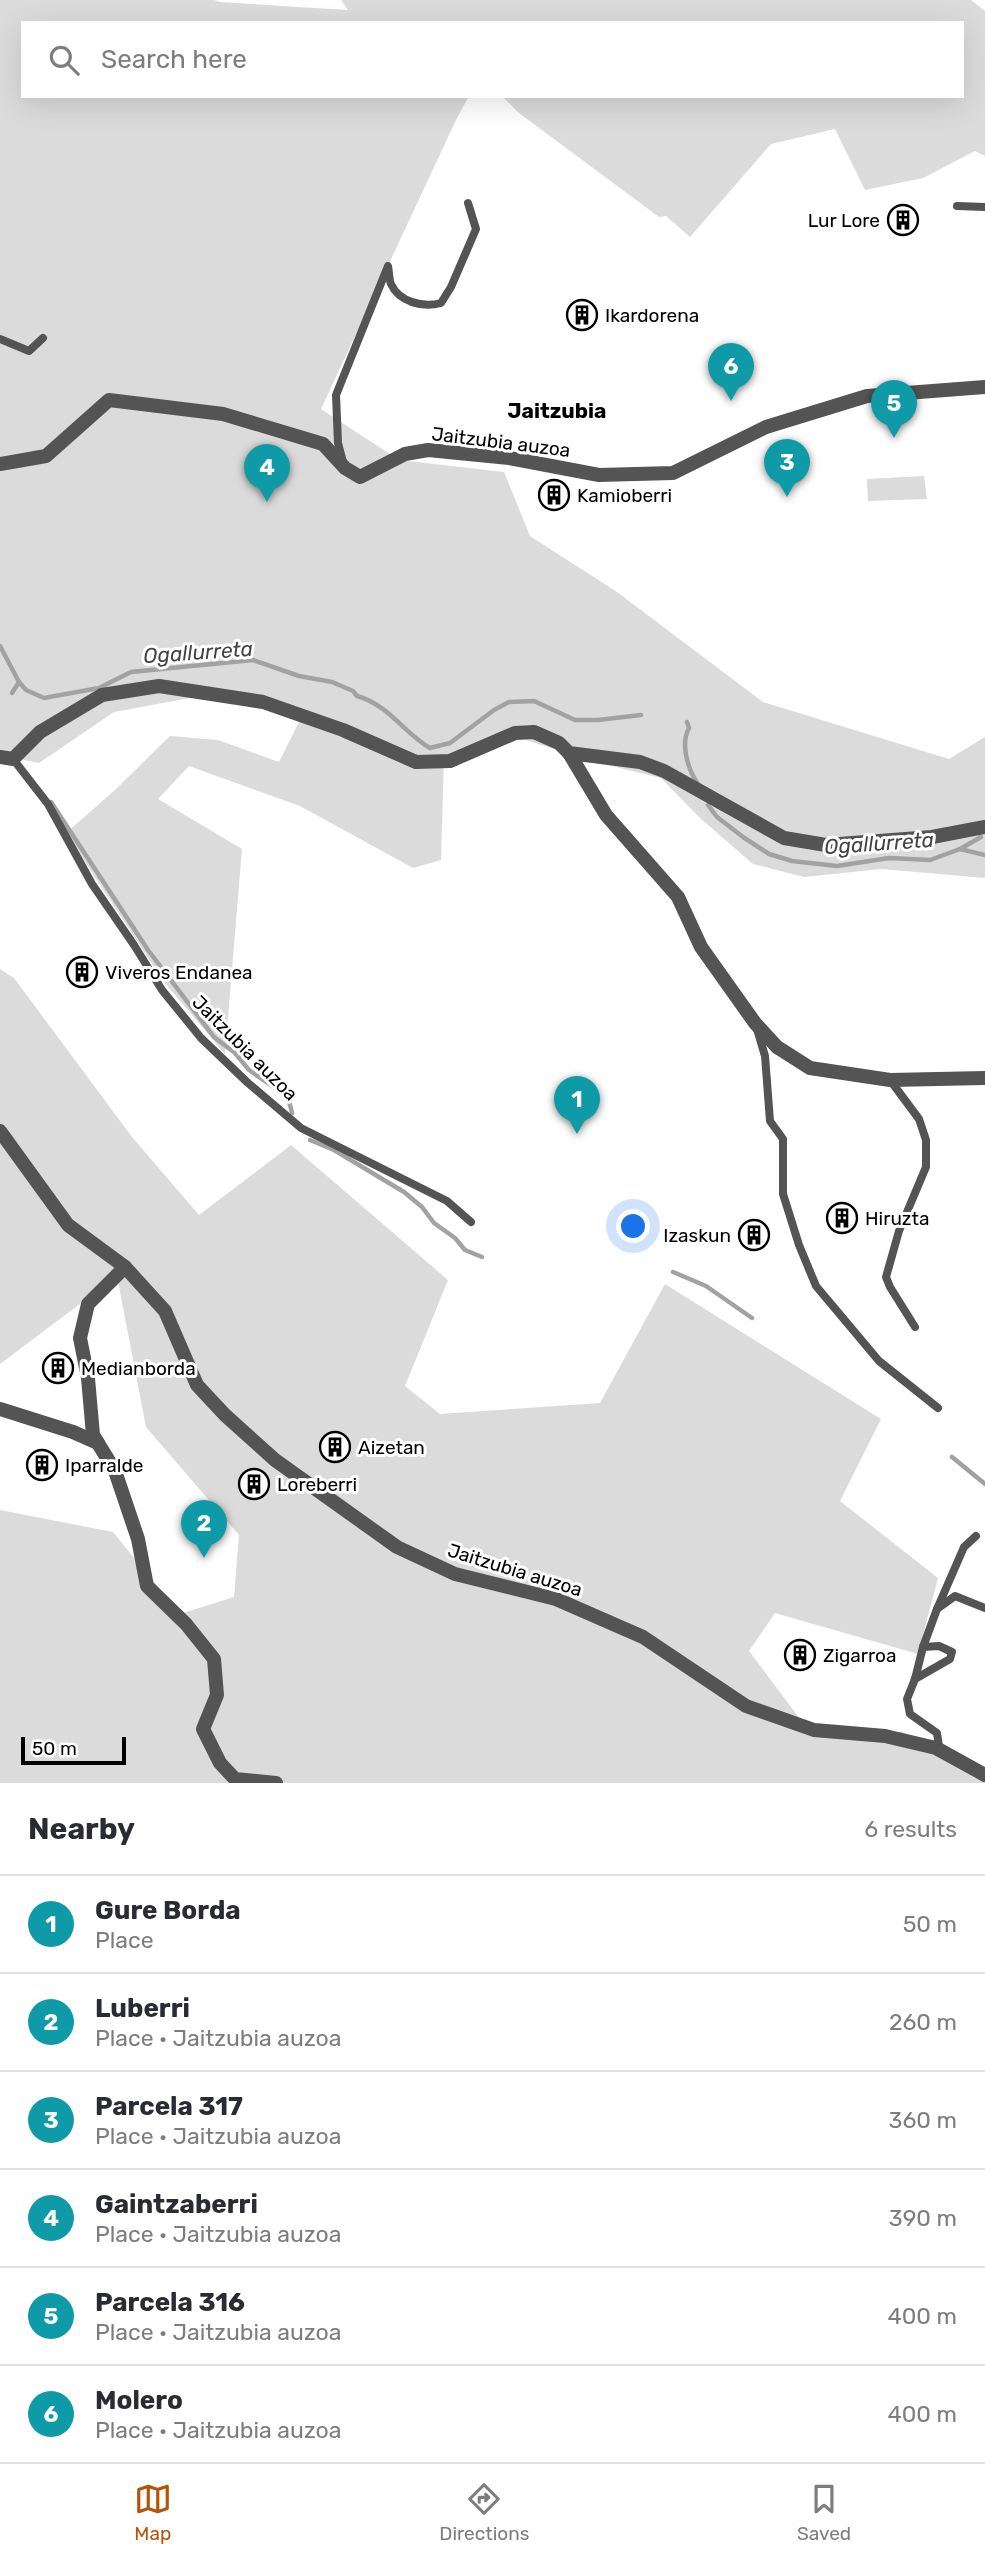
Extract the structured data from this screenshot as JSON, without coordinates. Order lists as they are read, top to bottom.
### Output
{
  "streets": {
    "street": ["Jaitzubia auzoa"]
  },
  "districts": ["Jaitzubia"],
  "water": ["Ogallurreta"],
  "places": {
    "building": [
      "Lur Lore",
      "Ikardorena",
      "Kamioberri",
      "Viveros Endanea",
      "Hiruzta",
      "Izaskun",
      "Medianborda",
      "Aizetan",
      "Iparralde",
      "Loreberri",
      "Zigarroa"
    ]
  },
  "scale_bar": "50 m",
  "page": {
    "search": "Search here",
    "pins": [
      "6",
      "5",
      "3",
      "4",
      "1",
      "2"
    ],
    "scale": "50 m",
    "heading": ["Nearby", "6 results"],
    "list": [
      {
        "mark": "1",
        "name": "Gure Borda",
        "note": "Place",
        "value": "50 m"
      },
      {
        "mark": "2",
        "name": "Luberri",
        "note": "Place · Jaitzubia auzoa",
        "value": "260 m"
      },
      {
        "mark": "3",
        "name": "Parcela 317",
        "note": "Place · Jaitzubia auzoa",
        "value": "360 m"
      },
      {
        "mark": "4",
        "name": "Gaintzaberri",
        "note": "Place · Jaitzubia auzoa",
        "value": "390 m"
      },
      {
        "mark": "5",
        "name": "Parcela 316",
        "note": "Place · Jaitzubia auzoa",
        "value": "400 m"
      },
      {
        "mark": "6",
        "name": "Molero",
        "note": "Place · Jaitzubia auzoa",
        "value": "400 m"
      }
    ],
    "nav": ["Map", "Directions", "Saved"]
  }
}
